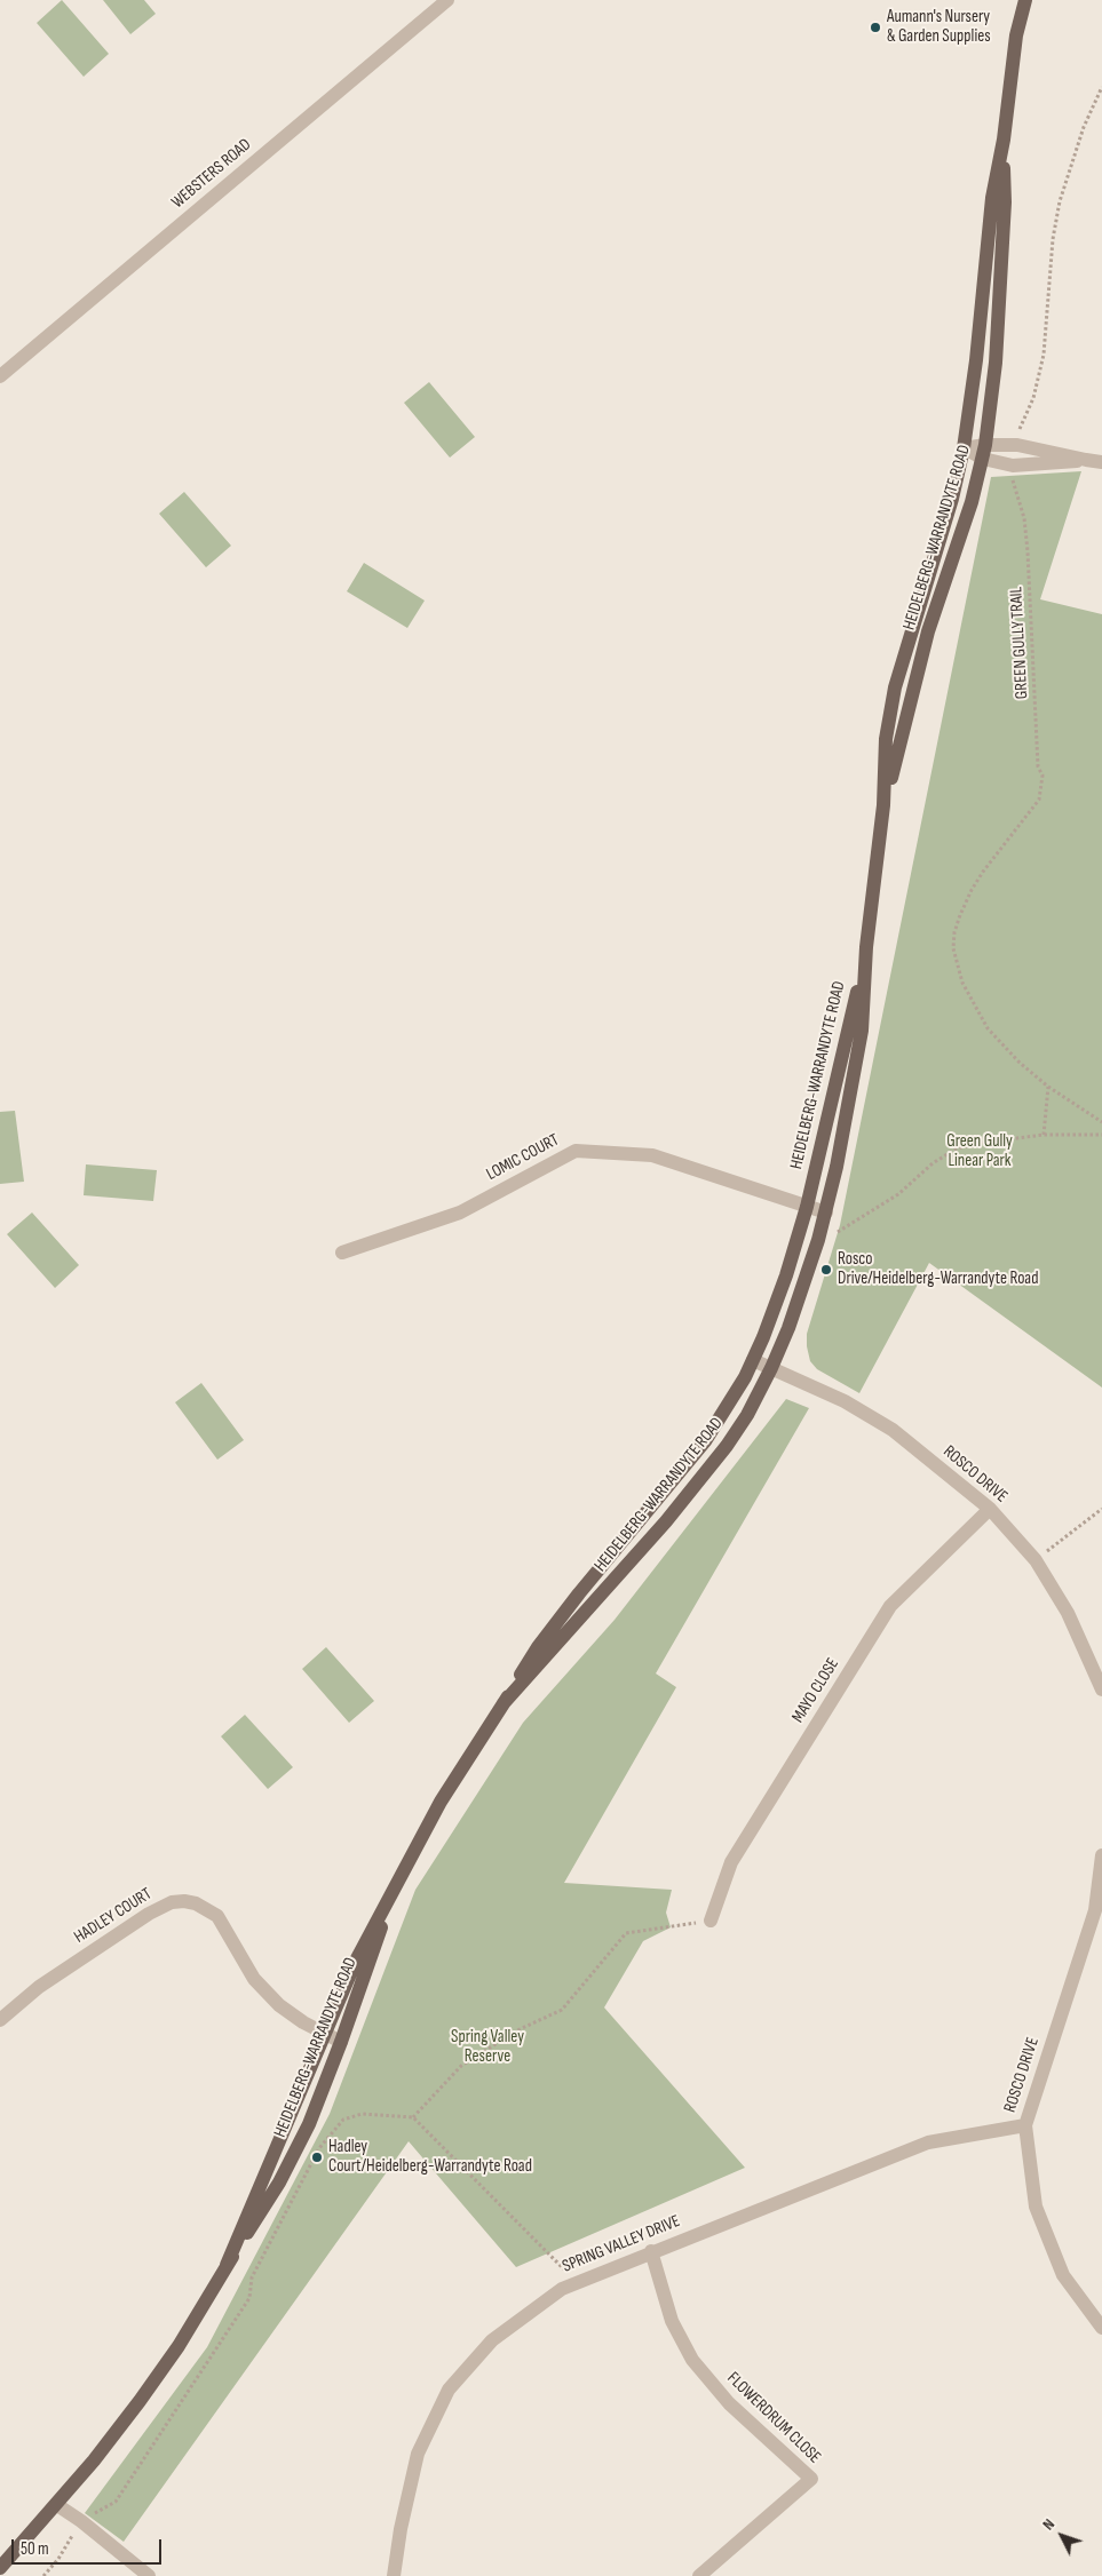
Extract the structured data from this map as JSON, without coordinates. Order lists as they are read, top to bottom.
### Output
{
  "streets": {
    "main road": ["HEIDELBERG-WARRANDYTE ROAD"],
    "street": [
      "WEBSTERS ROAD",
      "LOMIC COURT",
      "ROSCO DRIVE",
      "MAYO CLOSE",
      "HADLEY COURT",
      "SPRING VALLEY DRIVE",
      "FLOWERDRUM CLOSE"
    ],
    "path": ["GREEN GULLY TRAIL"]
  },
  "crossings": [
    ["HEIDELBERG-WARRANDYTE ROAD", "LOMIC COURT"],
    ["HEIDELBERG-WARRANDYTE ROAD", "ROSCO DRIVE"],
    ["HEIDELBERG-WARRANDYTE ROAD", "HADLEY COURT"],
    ["ROSCO DRIVE", "MAYO CLOSE"],
    ["ROSCO DRIVE", "SPRING VALLEY DRIVE"],
    ["SPRING VALLEY DRIVE", "FLOWERDRUM CLOSE"]
  ],
  "parks": ["Green Gully Linear Park", "Spring Valley Reserve"],
  "places": ["Aumann's Nursery & Garden Supplies", "Rosco Drive/Heidelberg-Warrandyte Road", "Hadley Court/Heidelberg-Warrandyte Road"],
  "scale_bar": "50 m",
  "north": "top left"
}
